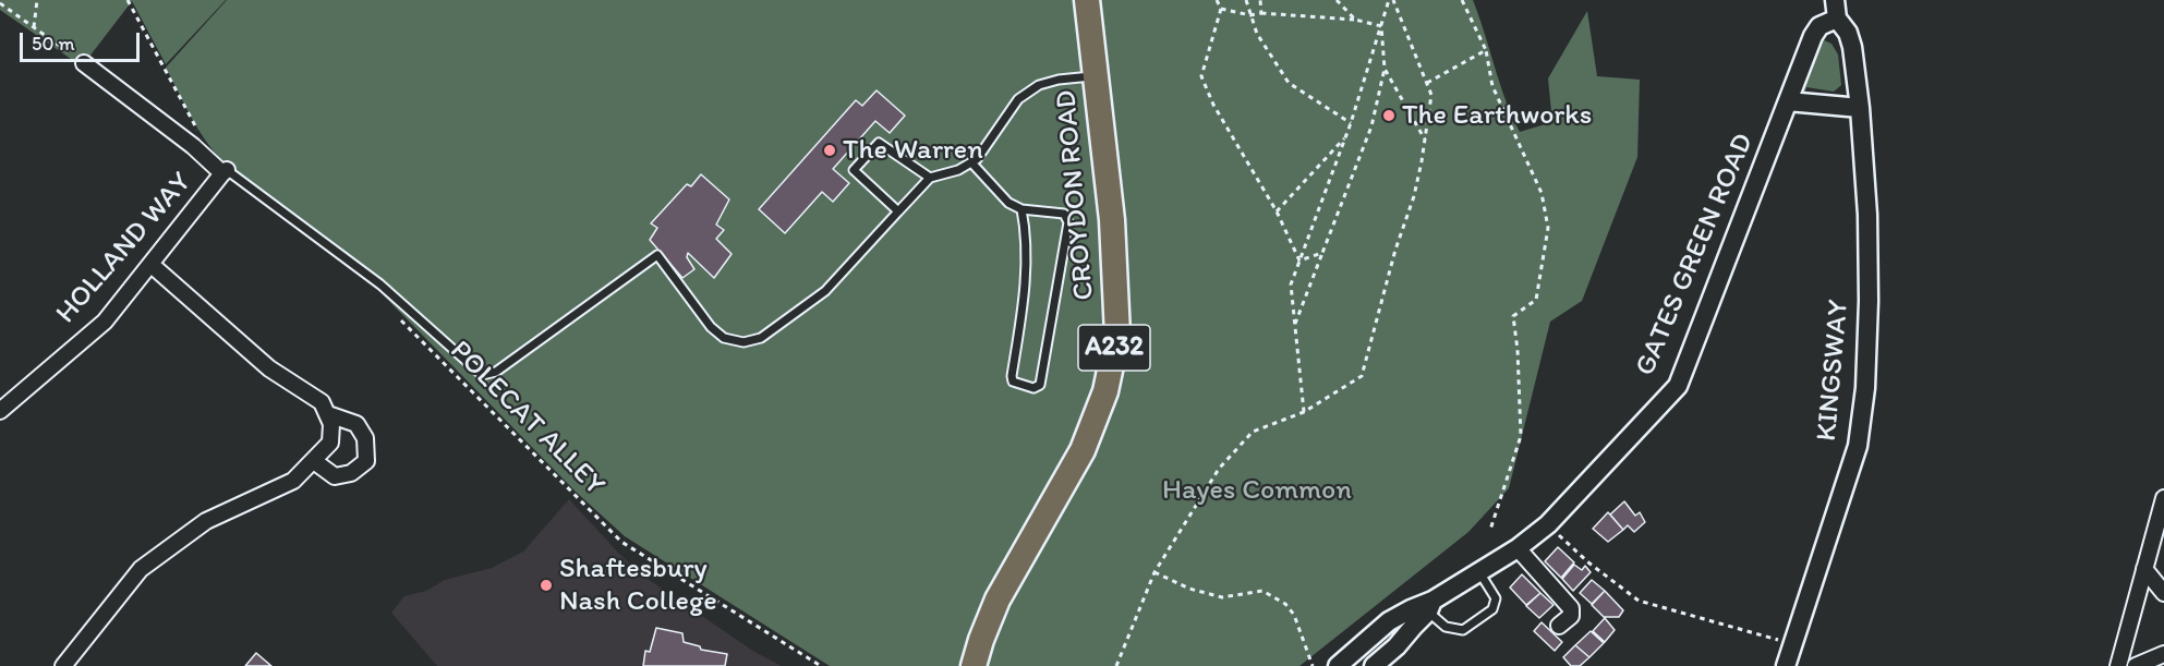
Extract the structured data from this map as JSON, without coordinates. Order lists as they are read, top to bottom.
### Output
{
  "streets": {
    "highway": ["CROYDON ROAD", "A232"],
    "street": ["HOLLAND WAY", "GATES GREEN ROAD", "KINGSWAY"],
    "path": ["POLECAT ALLEY"]
  },
  "crossings": [
    ["GATES GREEN ROAD", "KINGSWAY"]
  ],
  "parks": ["Hayes Common"],
  "places": ["The Earthworks", "The Warren", "Shaftesbury Nash College"],
  "scale_bar": "50 m"
}
